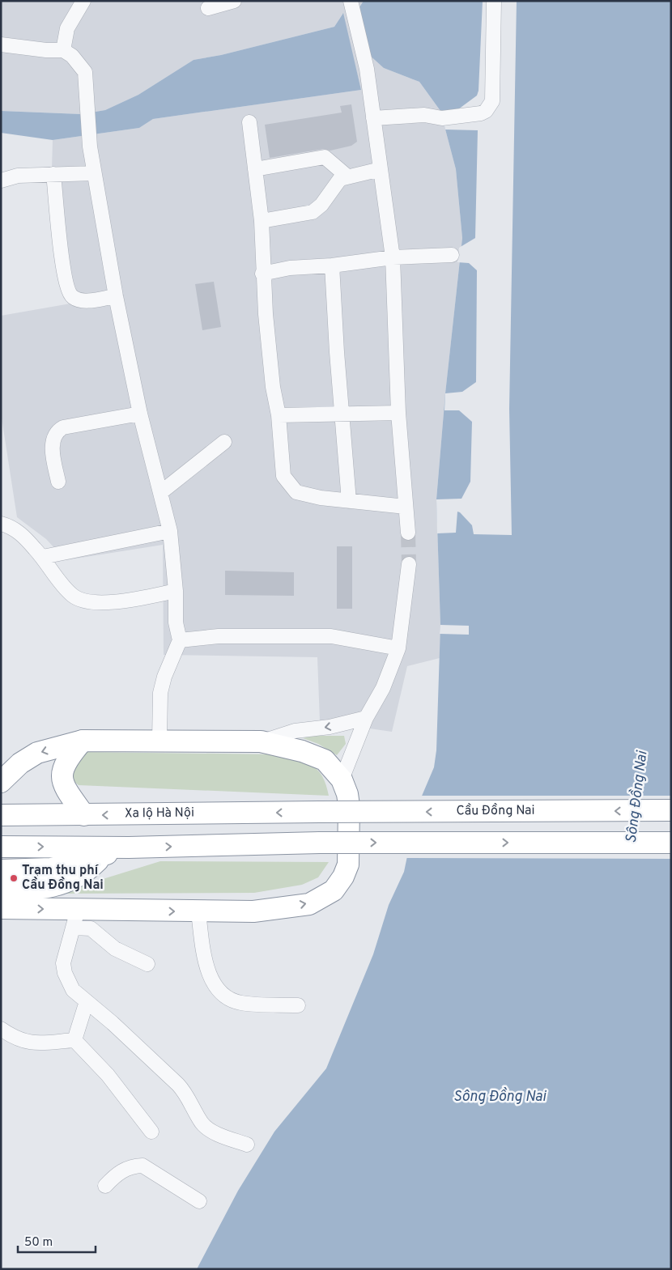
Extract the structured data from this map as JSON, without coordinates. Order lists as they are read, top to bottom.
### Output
{
  "streets": {
    "highway": ["Cầu Đồng Nai", "Xa lộ Hà Nội"]
  },
  "crossings": [
    ["Cầu Đồng Nai", "Xa lộ Hà Nội"]
  ],
  "water": ["Sông Đồng Nai"],
  "places": ["Trạm thu phí Cầu Đồng Nai"],
  "scale_bar": "50 m"
}
